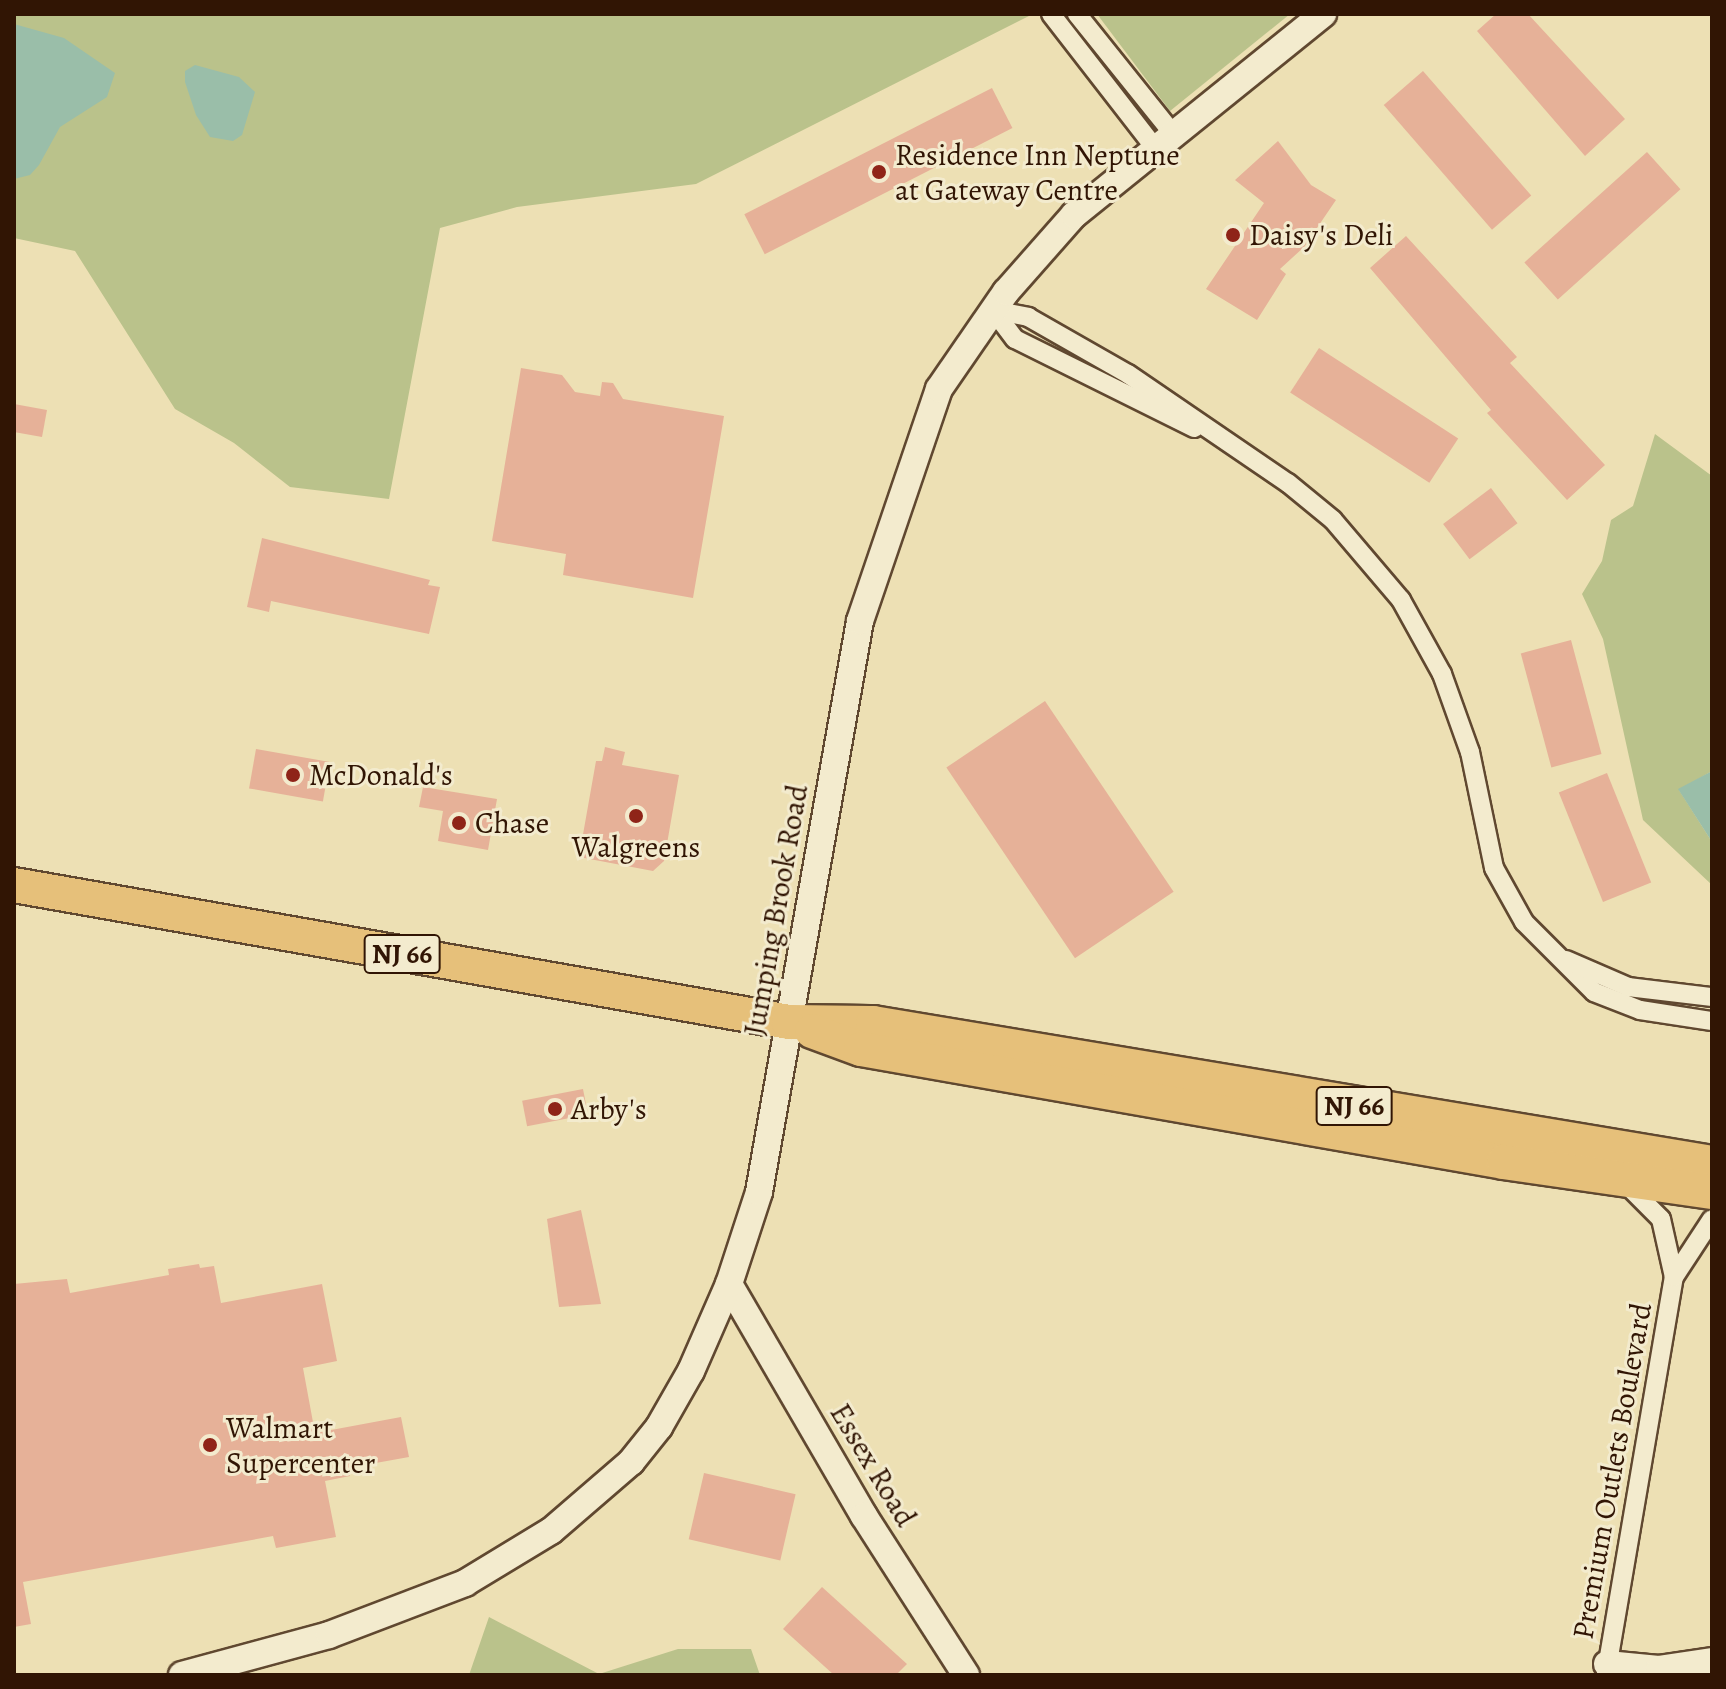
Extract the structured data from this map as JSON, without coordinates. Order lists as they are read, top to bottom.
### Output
{
  "streets": {
    "highway": ["NJ 66"],
    "street": ["Jumping Brook Road", "Essex Road", "Premium Outlets Boulevard"]
  },
  "crossings": [
    ["Jumping Brook Road", "NJ 66"],
    ["Jumping Brook Road", "Essex Road"],
    ["NJ 66", "Premium Outlets Boulevard"]
  ],
  "places": [
    "Residence Inn Neptune at Gateway Centre",
    "Daisy's Deli",
    "McDonald's",
    "Walgreens",
    "Chase",
    "Arby's",
    "Walmart Supercenter"
  ]
}
